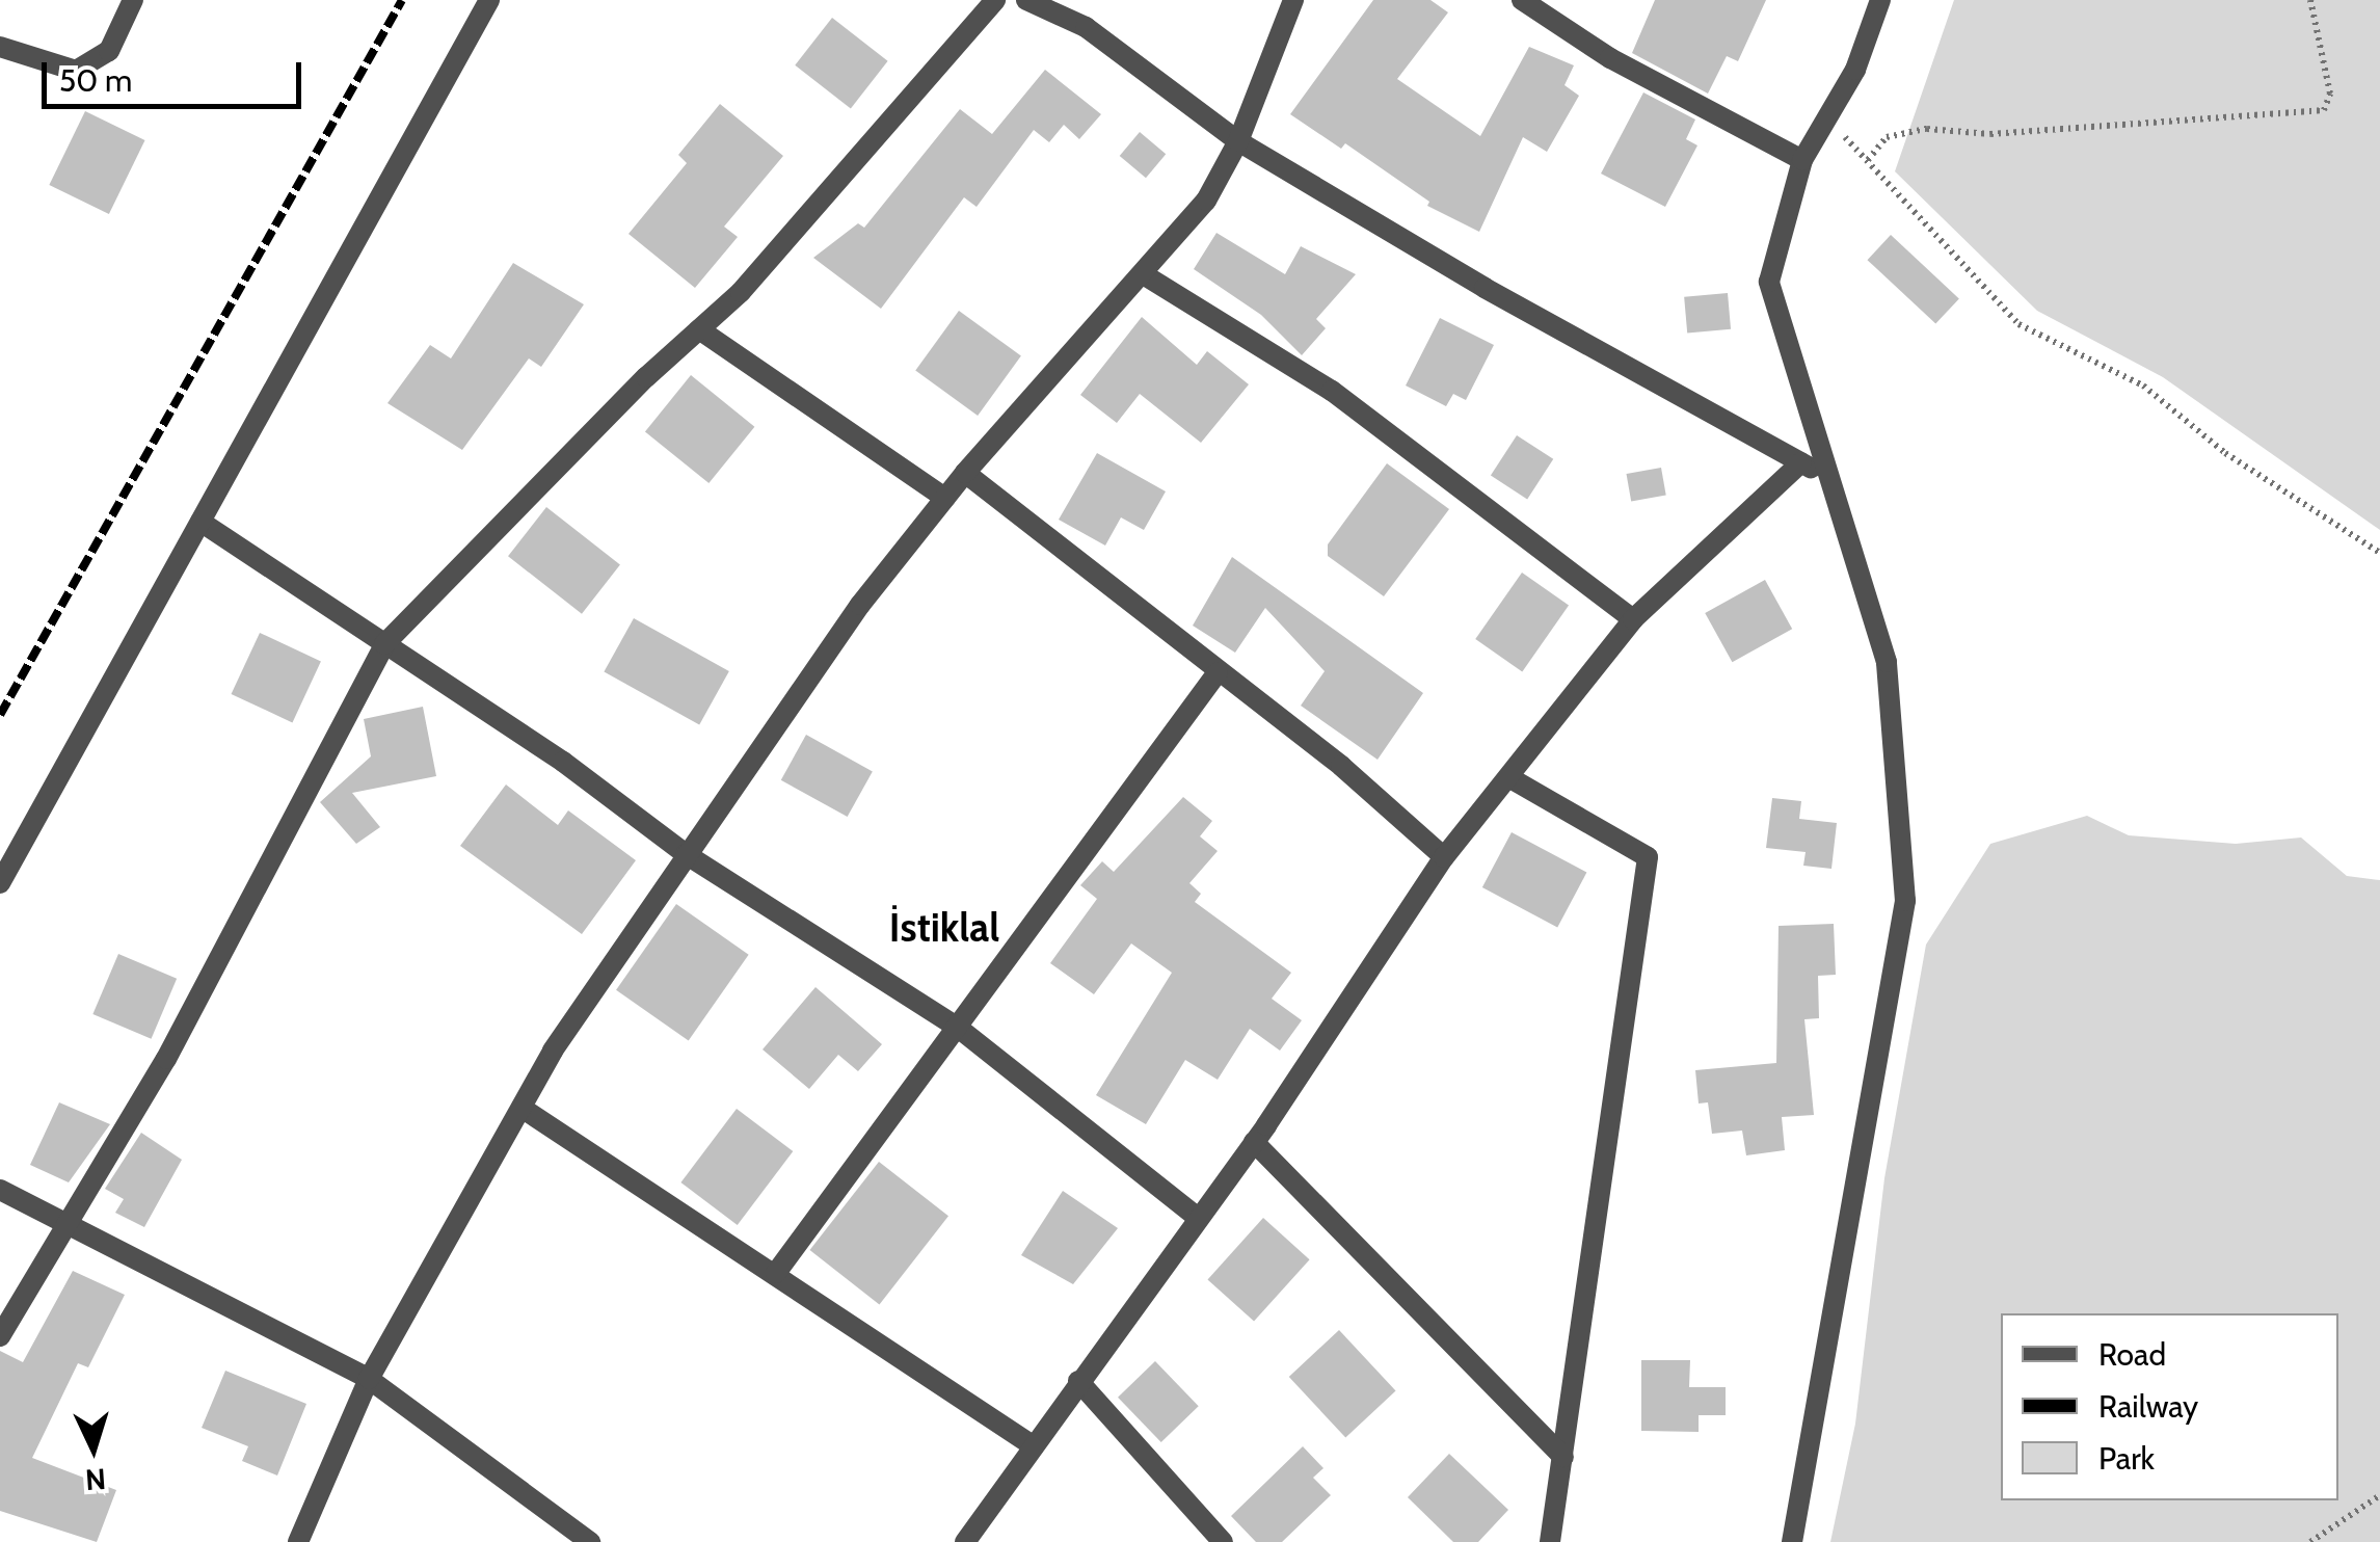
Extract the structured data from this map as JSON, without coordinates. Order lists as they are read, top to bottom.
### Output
{
  "districts": ["İstiklal"],
  "legend": ["Road", "Railway", "Park"],
  "scale_bar": "50 m",
  "north": "bottom"
}
